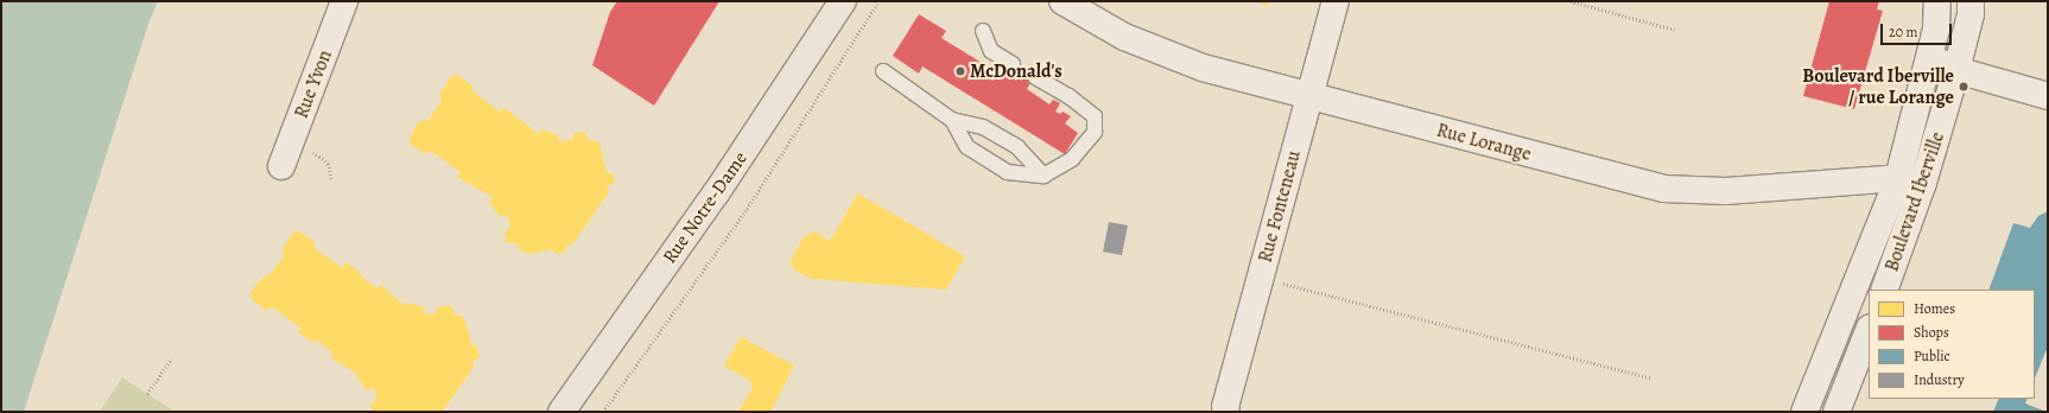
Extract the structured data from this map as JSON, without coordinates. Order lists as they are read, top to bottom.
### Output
{
  "streets": {
    "main road": ["Rue Notre-Dame"],
    "street": [
      "Rue Yvon",
      "Rue Lorange",
      "Boulevard Iberville",
      "Rue Fonteneau"
    ]
  },
  "crossings": [
    ["Rue Lorange", "Boulevard Iberville"],
    ["Rue Lorange", "Rue Fonteneau"]
  ],
  "places": ["McDonald's", "Boulevard Iberville / rue Lorange"],
  "legend": [
    "Homes",
    "Shops",
    "Public",
    "Industry"
  ],
  "scale_bar": "20 m"
}
